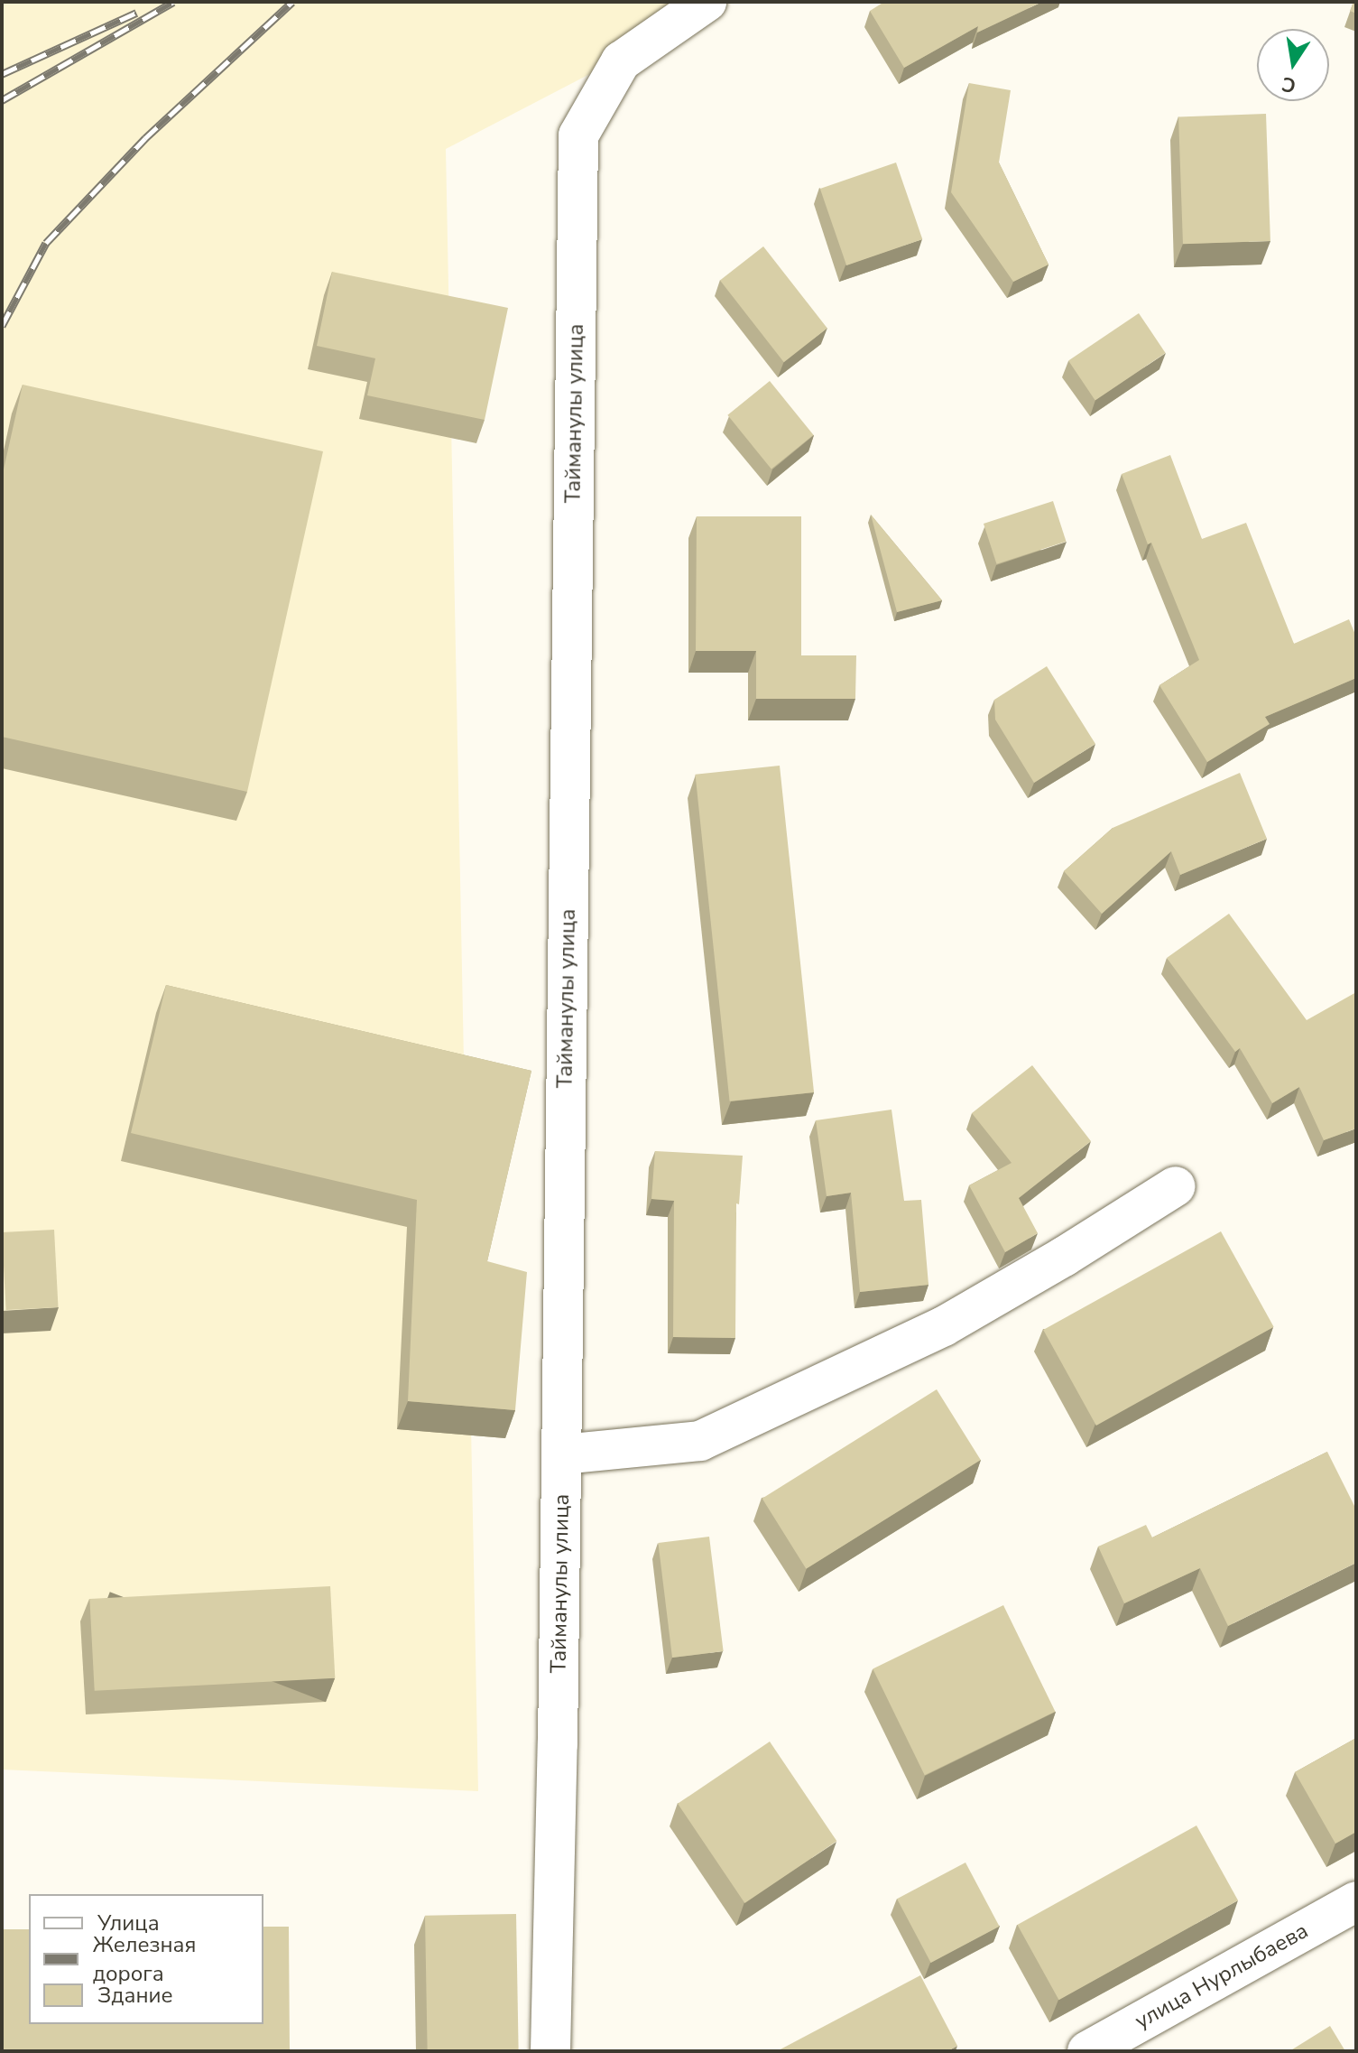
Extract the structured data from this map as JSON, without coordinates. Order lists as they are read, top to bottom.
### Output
{
  "streets": {
    "street": ["Тайманулы улица", "улица Нурлыбаева"]
  },
  "legend": ["Улица", "Железная дорога", "Здание"],
  "north": "bottom"
}
